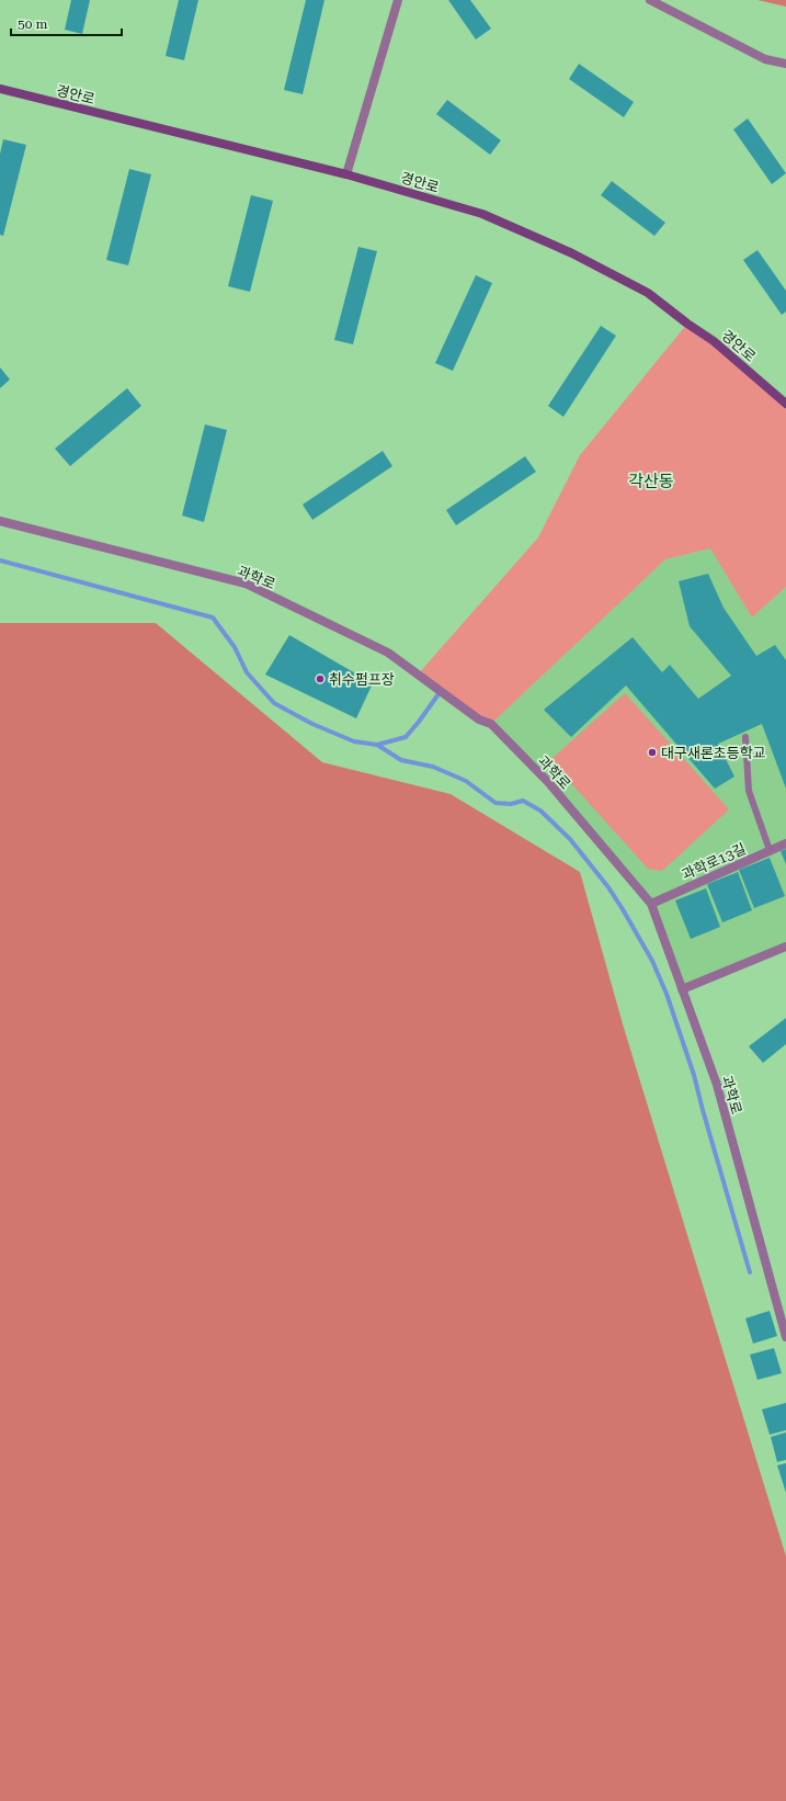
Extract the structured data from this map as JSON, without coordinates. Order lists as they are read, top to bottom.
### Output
{
  "streets": {
    "main road": ["경안로"],
    "street": ["과학로", "과학로13길"]
  },
  "crossings": [
    ["과학로", "과학로13길"]
  ],
  "districts": ["각산동"],
  "places": ["취수펌프장", "대구새론초등학교"],
  "scale_bar": "50 m"
}
